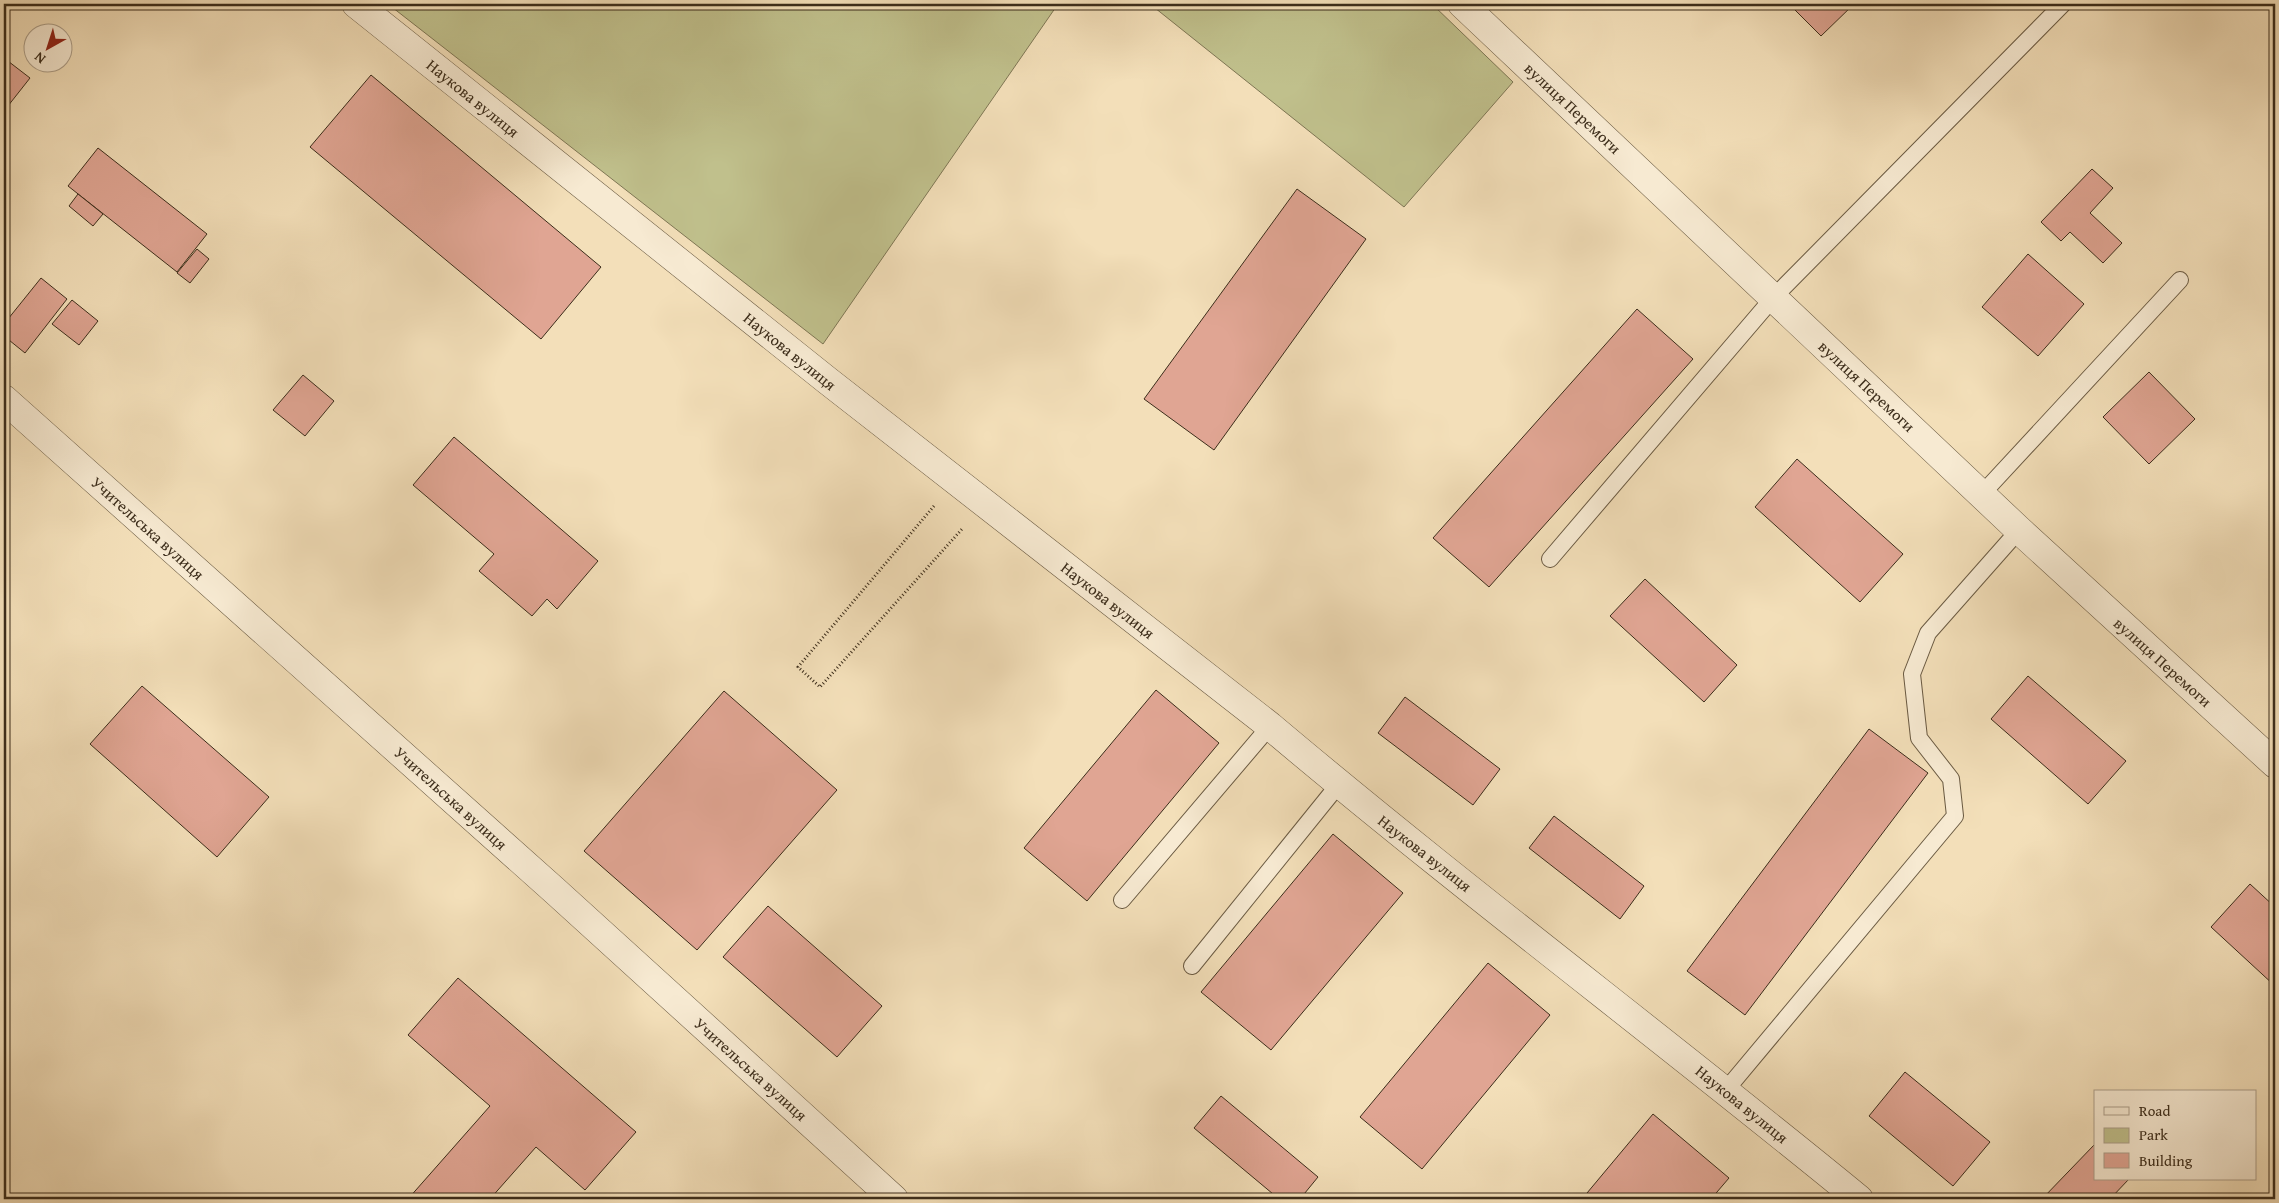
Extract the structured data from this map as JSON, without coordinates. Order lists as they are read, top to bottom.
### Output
{
  "streets": {
    "street": ["Наукова вулиця", "вулиця Перемоги", "Учительська вулиця"]
  },
  "legend": ["Road", "Park", "Building"],
  "north": "bottom left"
}
